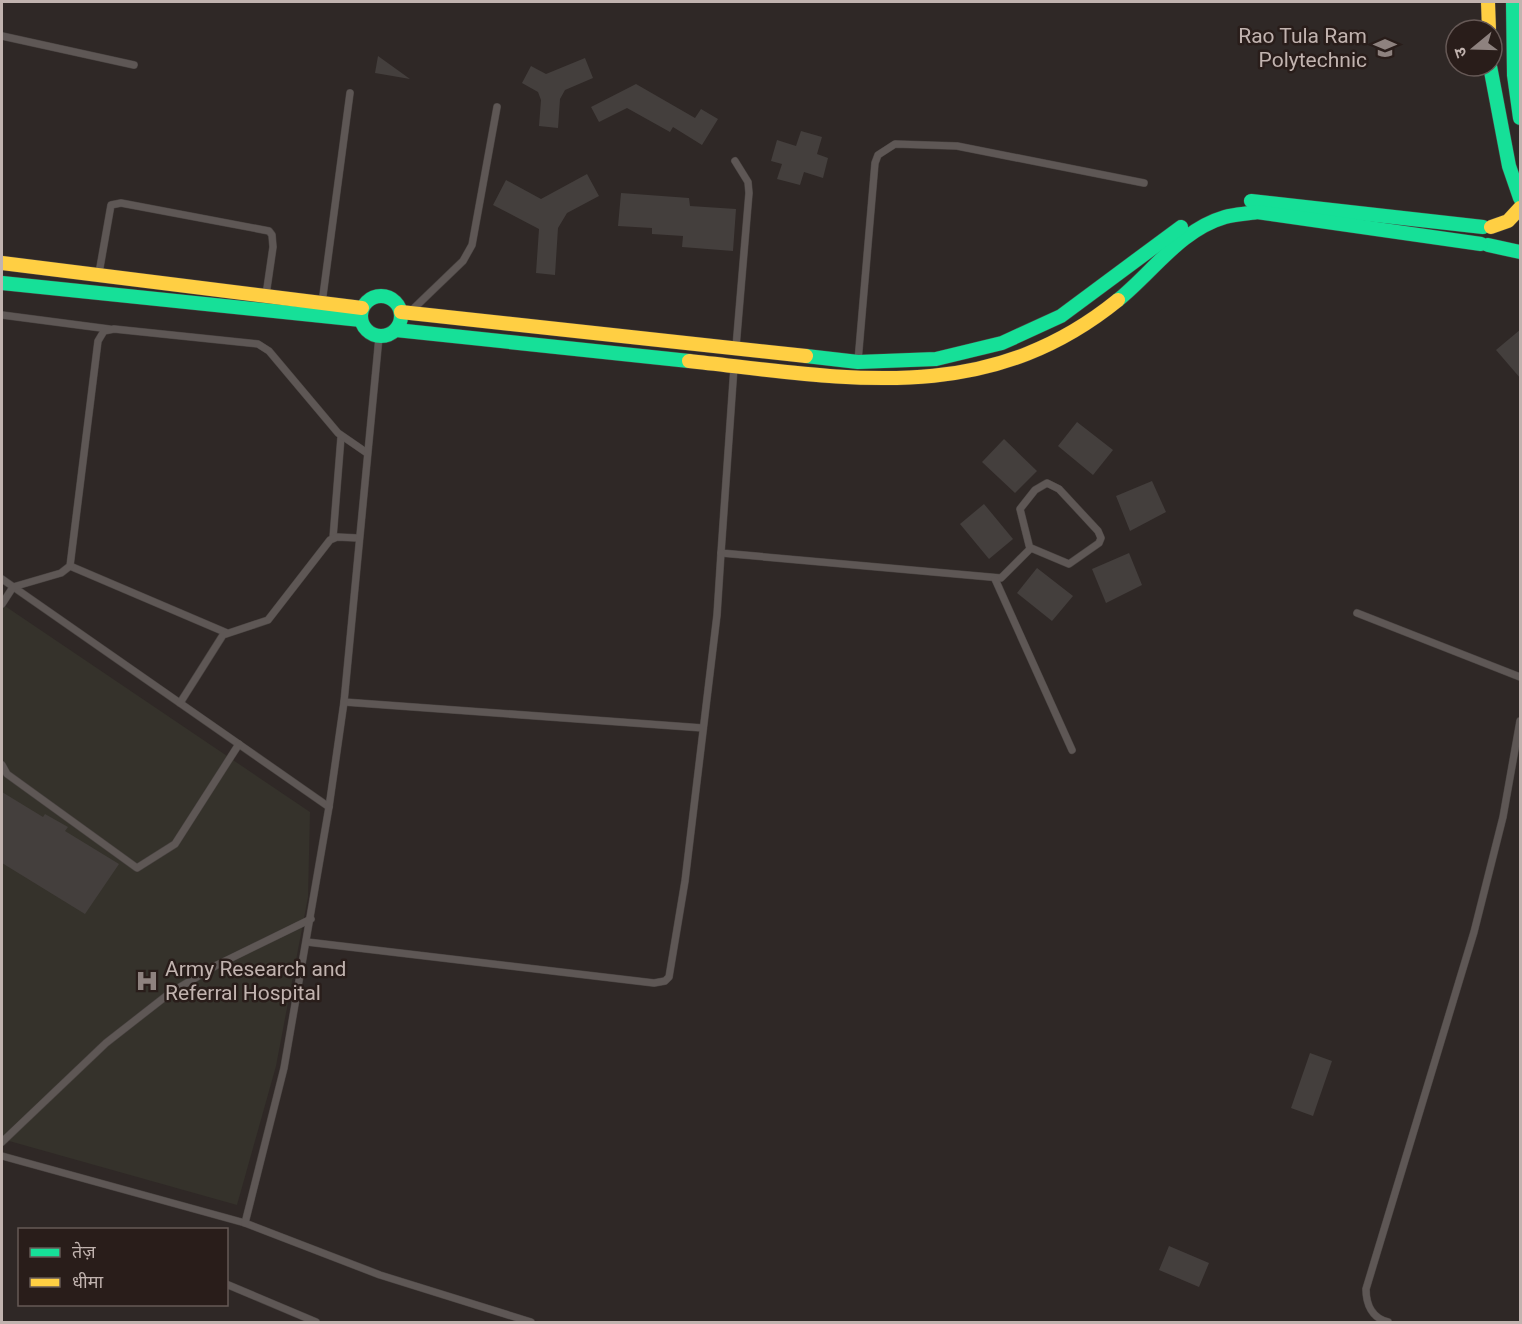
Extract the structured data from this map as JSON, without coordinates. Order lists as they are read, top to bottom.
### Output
{
  "places": {
    "school or university": ["Rao Tula Ram Polytechnic"],
    "hospital": ["Army Research and Referral Hospital"]
  },
  "legend": ["तेज़", "धीमा"],
  "north": "left"
}
